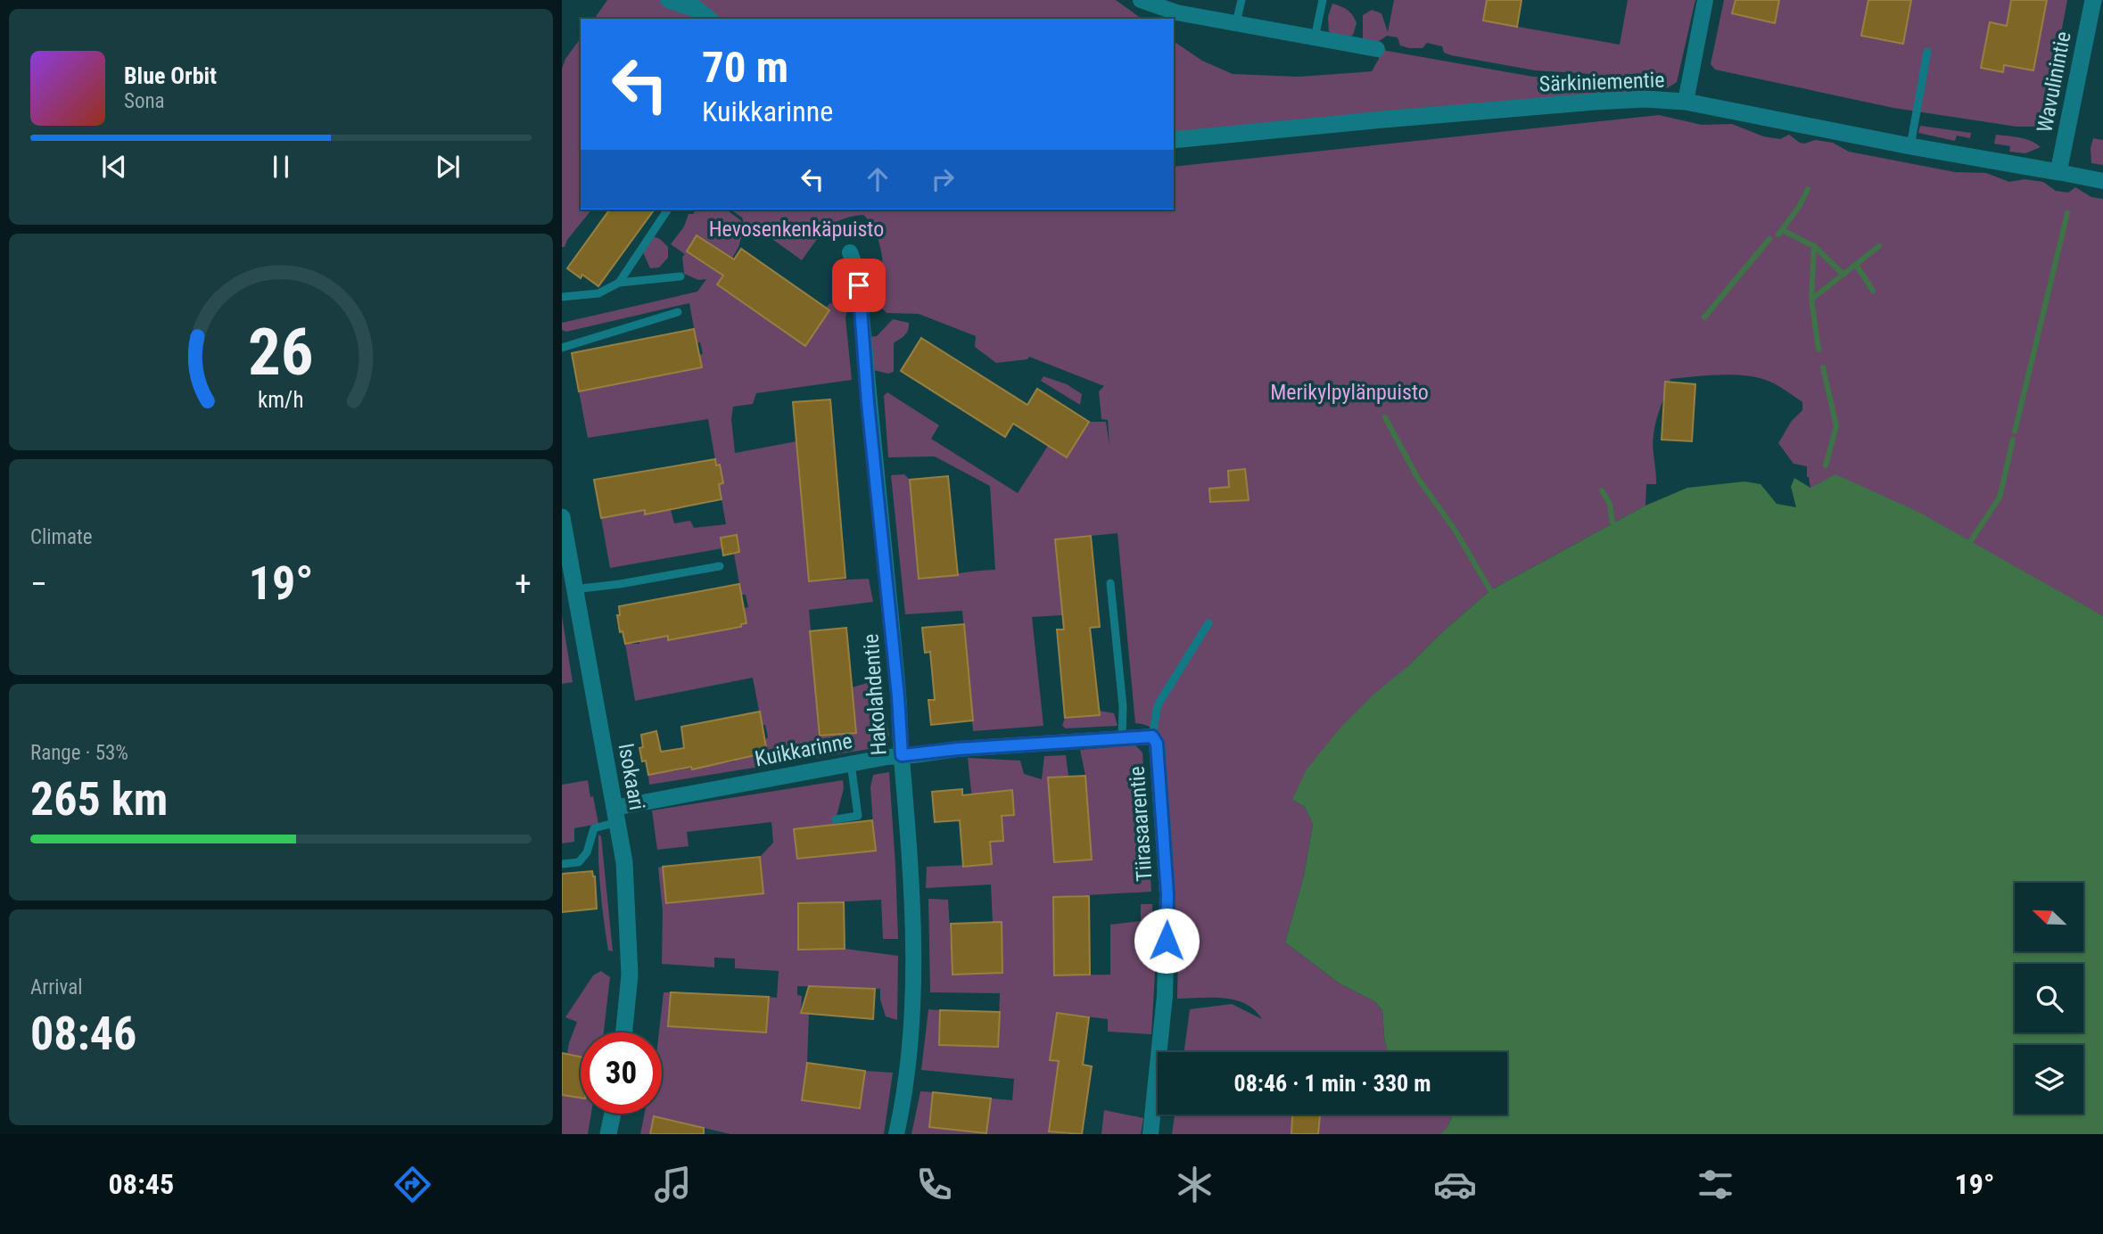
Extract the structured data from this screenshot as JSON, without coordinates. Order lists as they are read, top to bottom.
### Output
{
  "streets": {
    "street": [
      "Särkiniementie",
      "Wavulinintie",
      "Hakolahdentie",
      "Kuikkarinne",
      "Isokaari",
      "Tiirasaarentie"
    ]
  },
  "crossings": [
    ["Särkiniementie", "Wavulinintie"],
    ["Hakolahdentie", "Kuikkarinne"],
    ["Kuikkarinne", "Isokaari"],
    ["Kuikkarinne", "Tiirasaarentie"]
  ],
  "parks": ["Hevosenkenkäpuisto", "Merikylpylänpuisto"],
  "north": "top left",
  "page": {
    "turn": ["70 m", "Kuikkarinne"],
    "song": ["Blue Orbit", "Sona"],
    "tile": [
      "Climate",
      ["Range · 53%", "265 km"],
      ["Arrival", "08:46"]
    ],
    "heat": ["−", "19°", "+"],
    "limit": "30",
    "trip": "08:46 · 1 min · 330 m",
    "tabs": ["08:45", "19°"],
    "gauge": ["26", "km/h"]
  }
}
